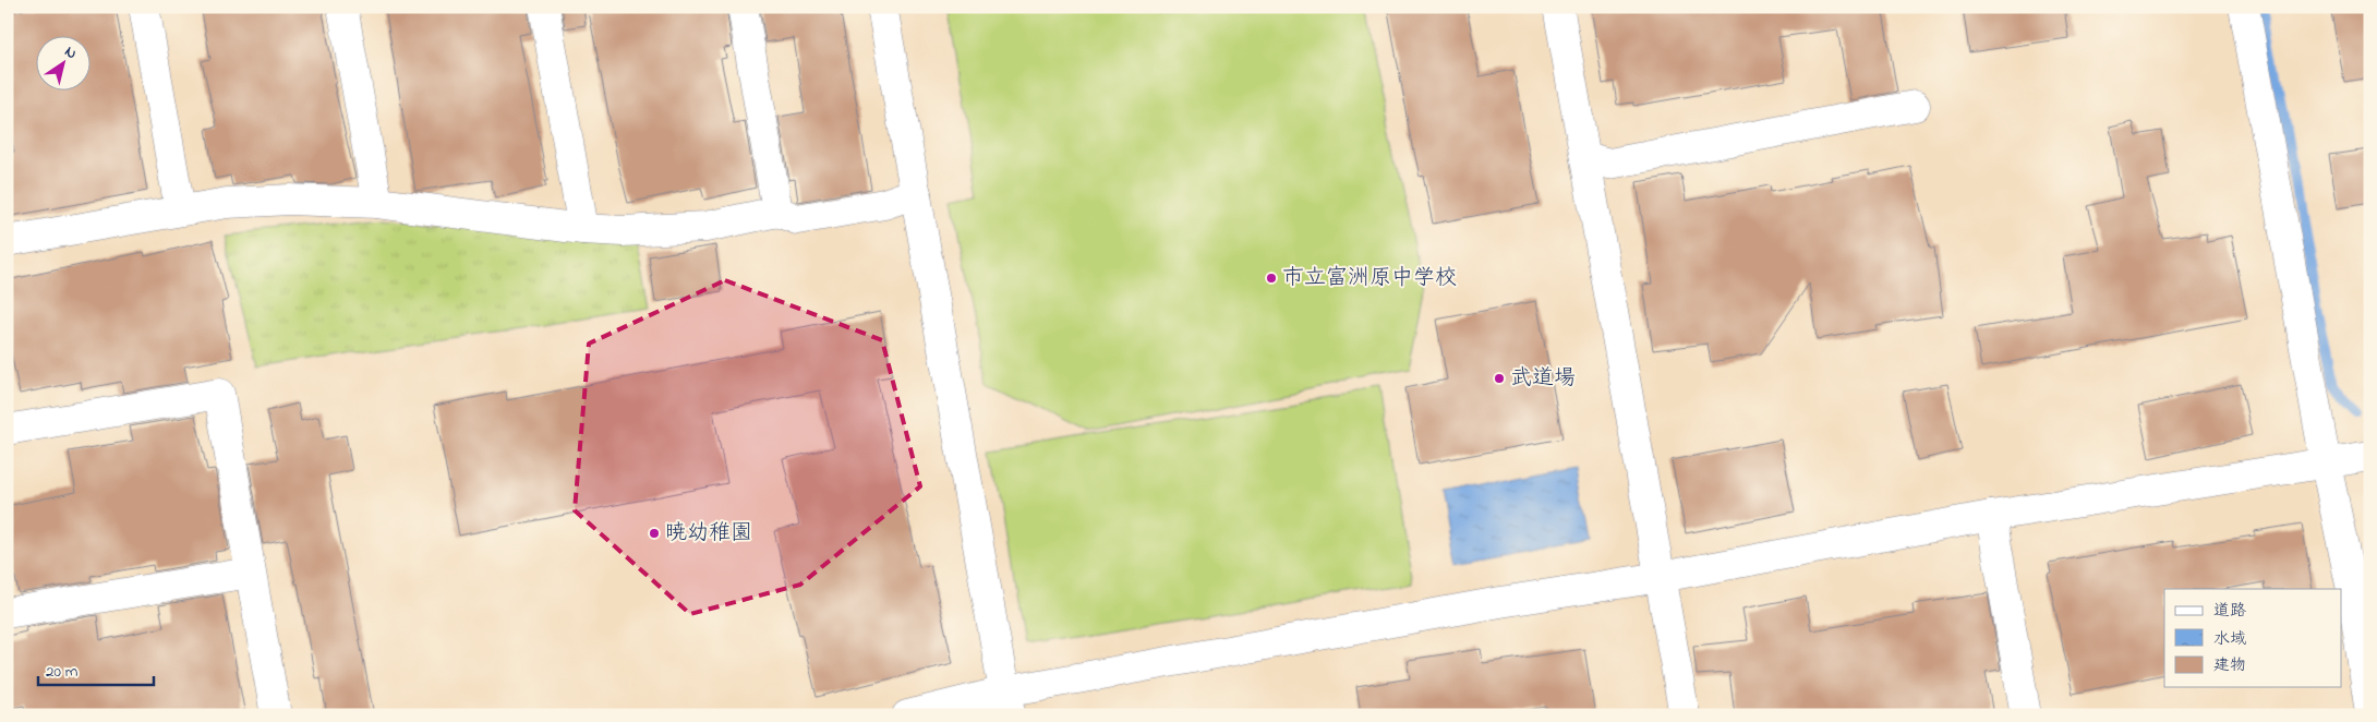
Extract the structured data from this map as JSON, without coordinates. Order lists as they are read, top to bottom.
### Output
{
  "places": ["市立富洲原中学校", "武道場", "暁幼稚園"],
  "legend": ["道路", "水域", "建物"],
  "scale_bar": "20 m",
  "north": "top right"
}
